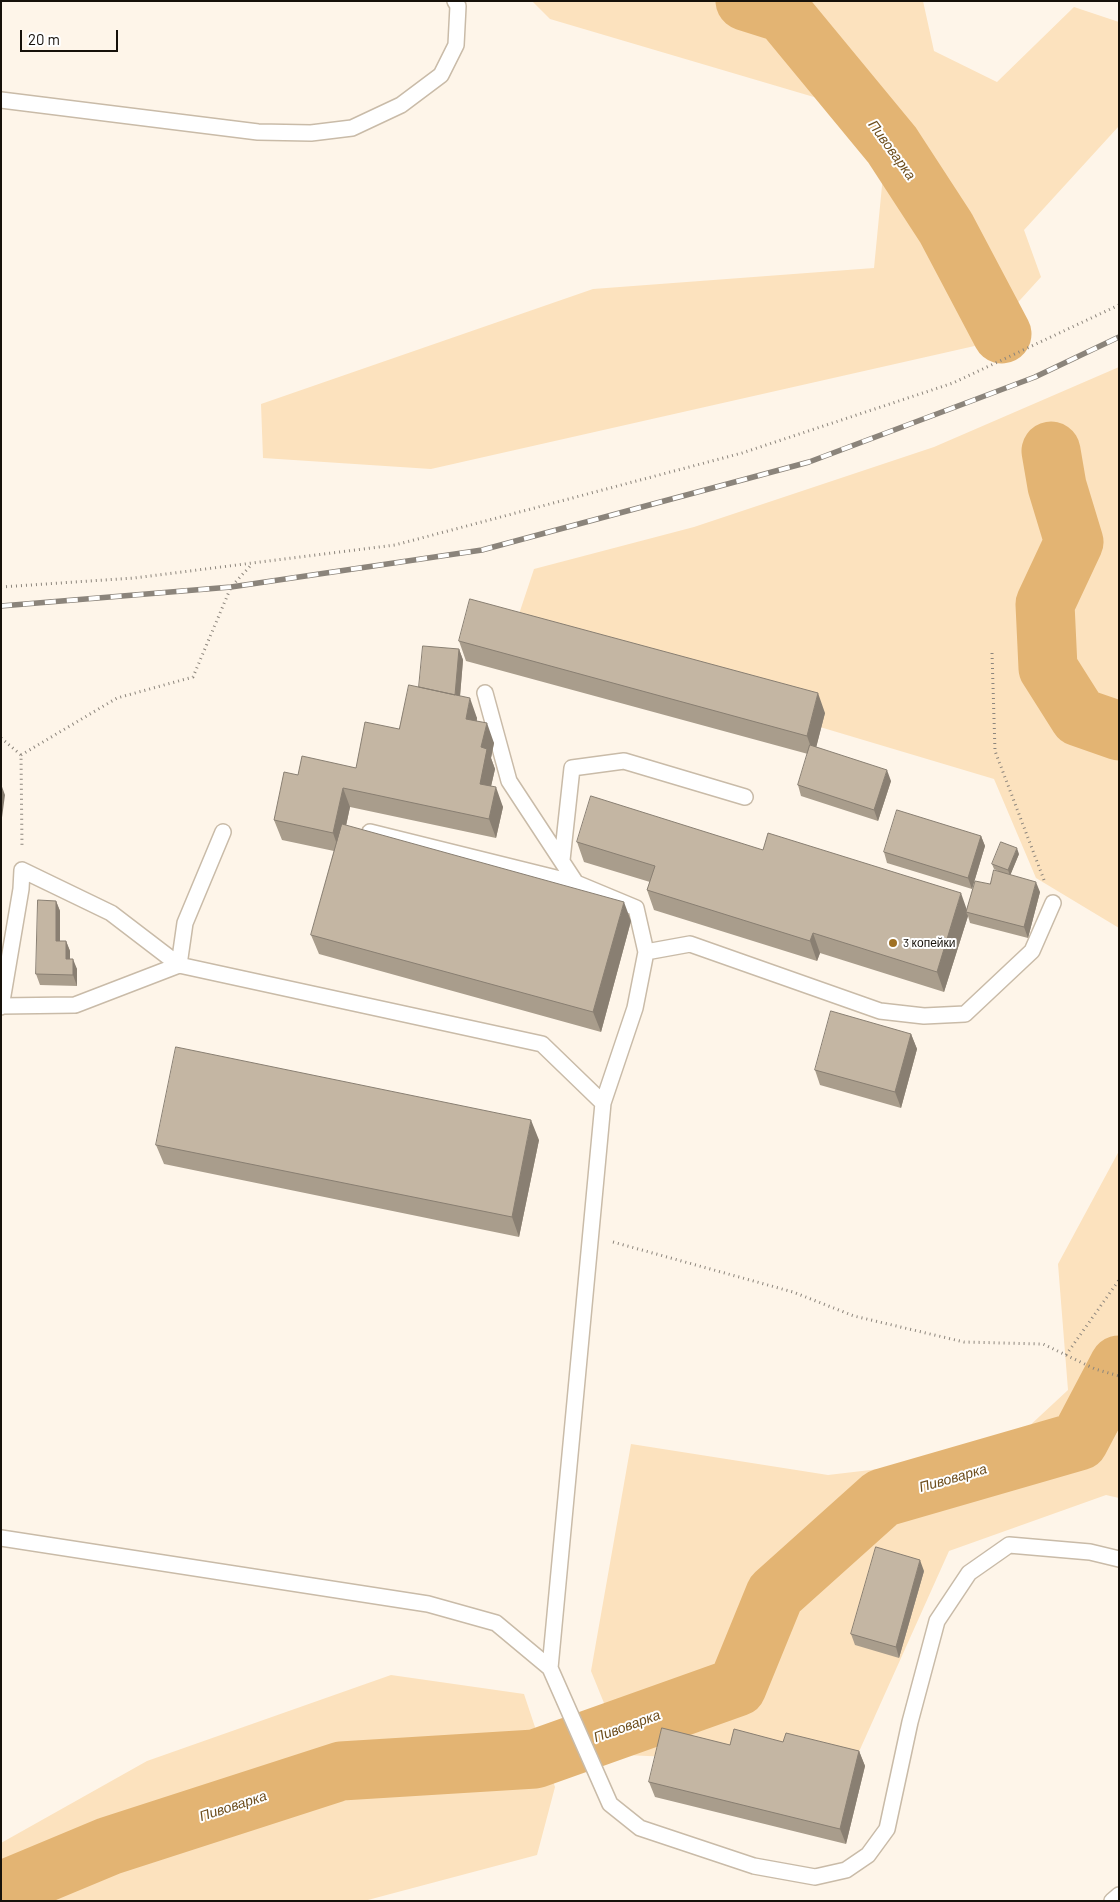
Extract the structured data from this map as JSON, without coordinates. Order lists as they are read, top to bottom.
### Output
{
  "water": ["Пивоварка"],
  "places": ["3 копейки"],
  "scale_bar": "20 m"
}
